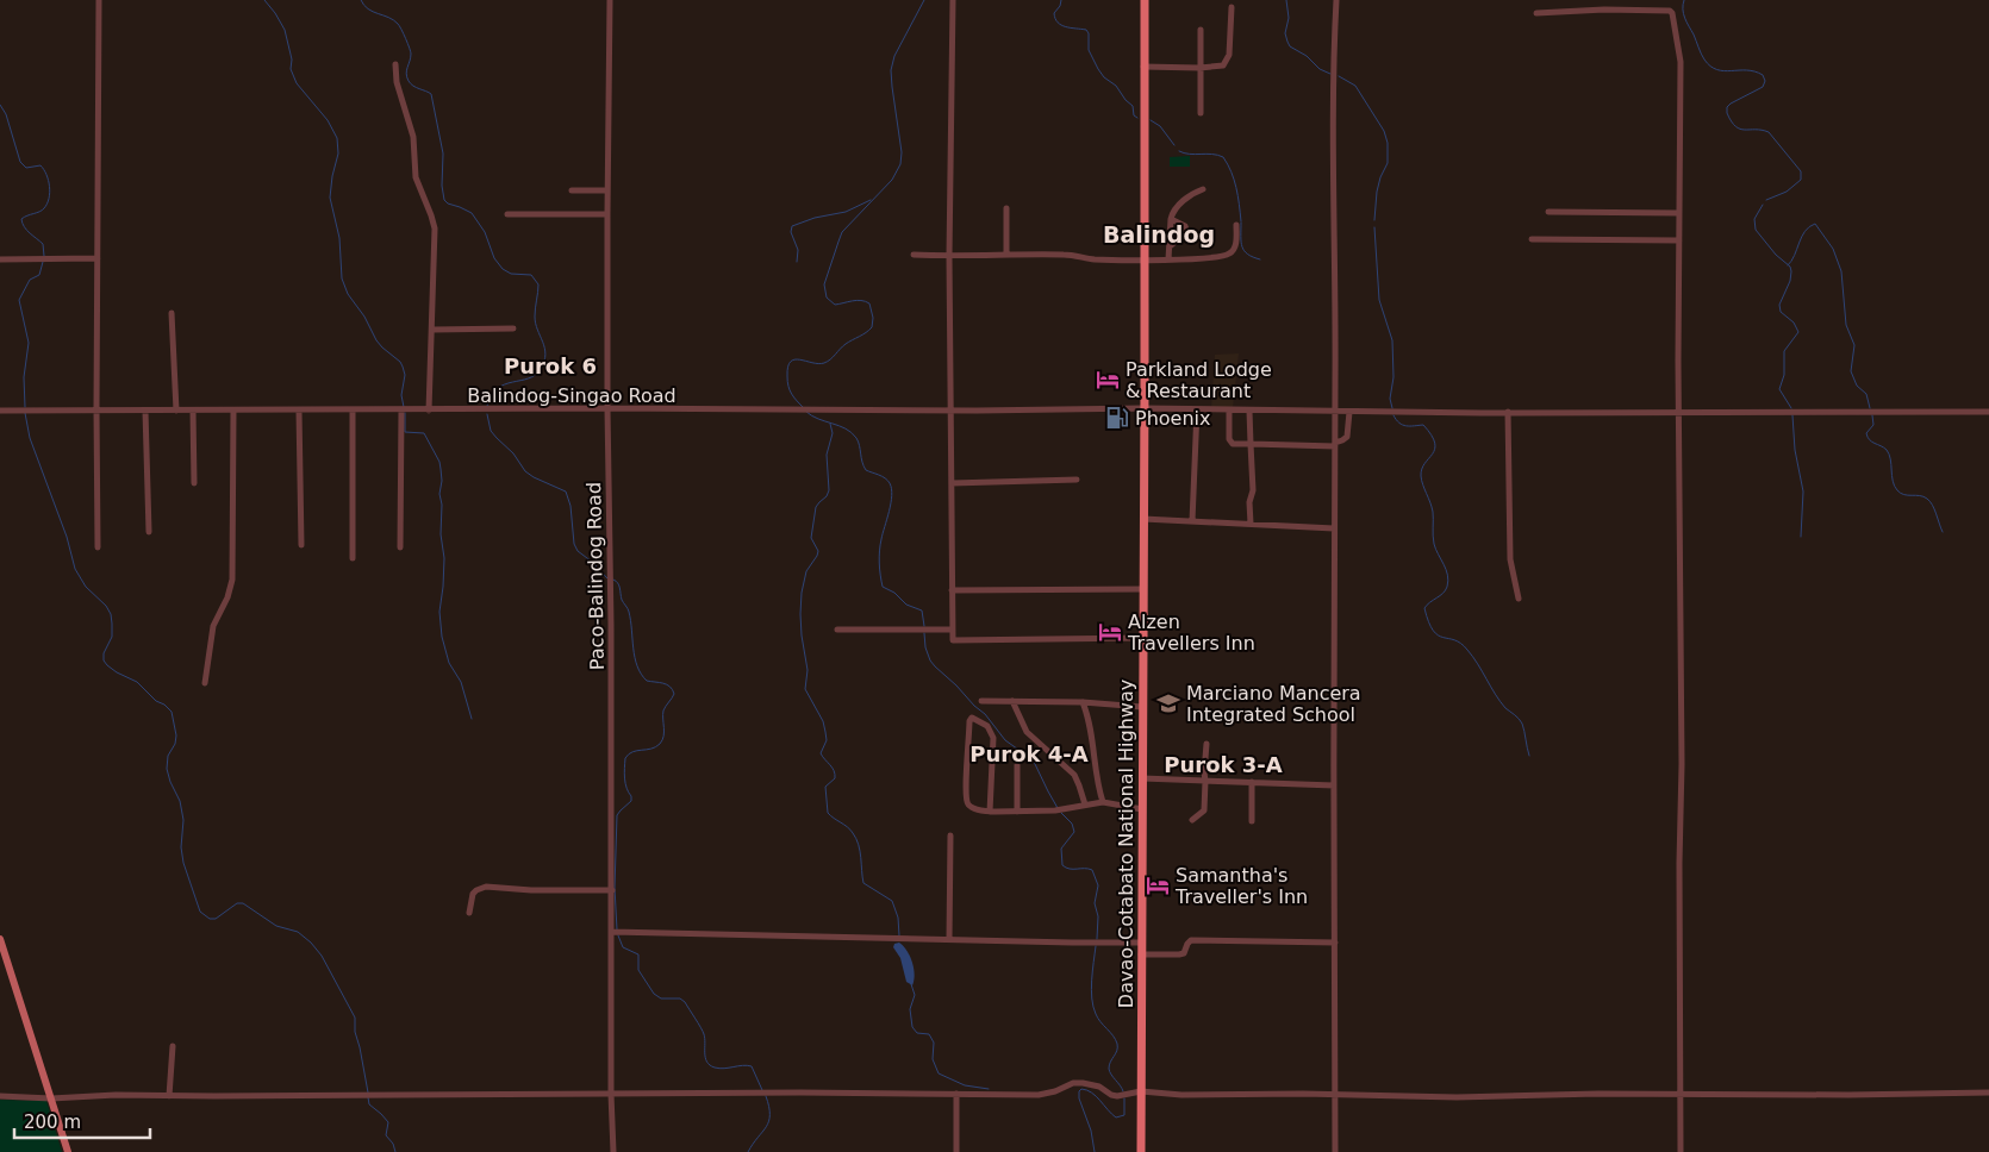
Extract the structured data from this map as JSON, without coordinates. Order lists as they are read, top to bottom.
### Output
{
  "streets": {
    "highway": ["Davao-Cotabato National Highway"],
    "street": ["Balindog-Singao Road", "Paco-Balindog Road"]
  },
  "crossings": [
    ["Balindog-Singao Road", "Paco-Balindog Road"],
    ["Balindog-Singao Road", "Davao-Cotabato National Highway"]
  ],
  "districts": [
    "Balindog",
    "Purok 6",
    "Purok 4-A",
    "Purok 3-A"
  ],
  "places": {
    "hotel": ["Parkland Lodge & Restaurant", "Alzen Travellers Inn", "Samantha's Traveller's Inn"],
    "fuel station": ["Phoenix"],
    "school or university": ["Marciano Mancera Integrated School"]
  },
  "scale_bar": "200 m"
}
